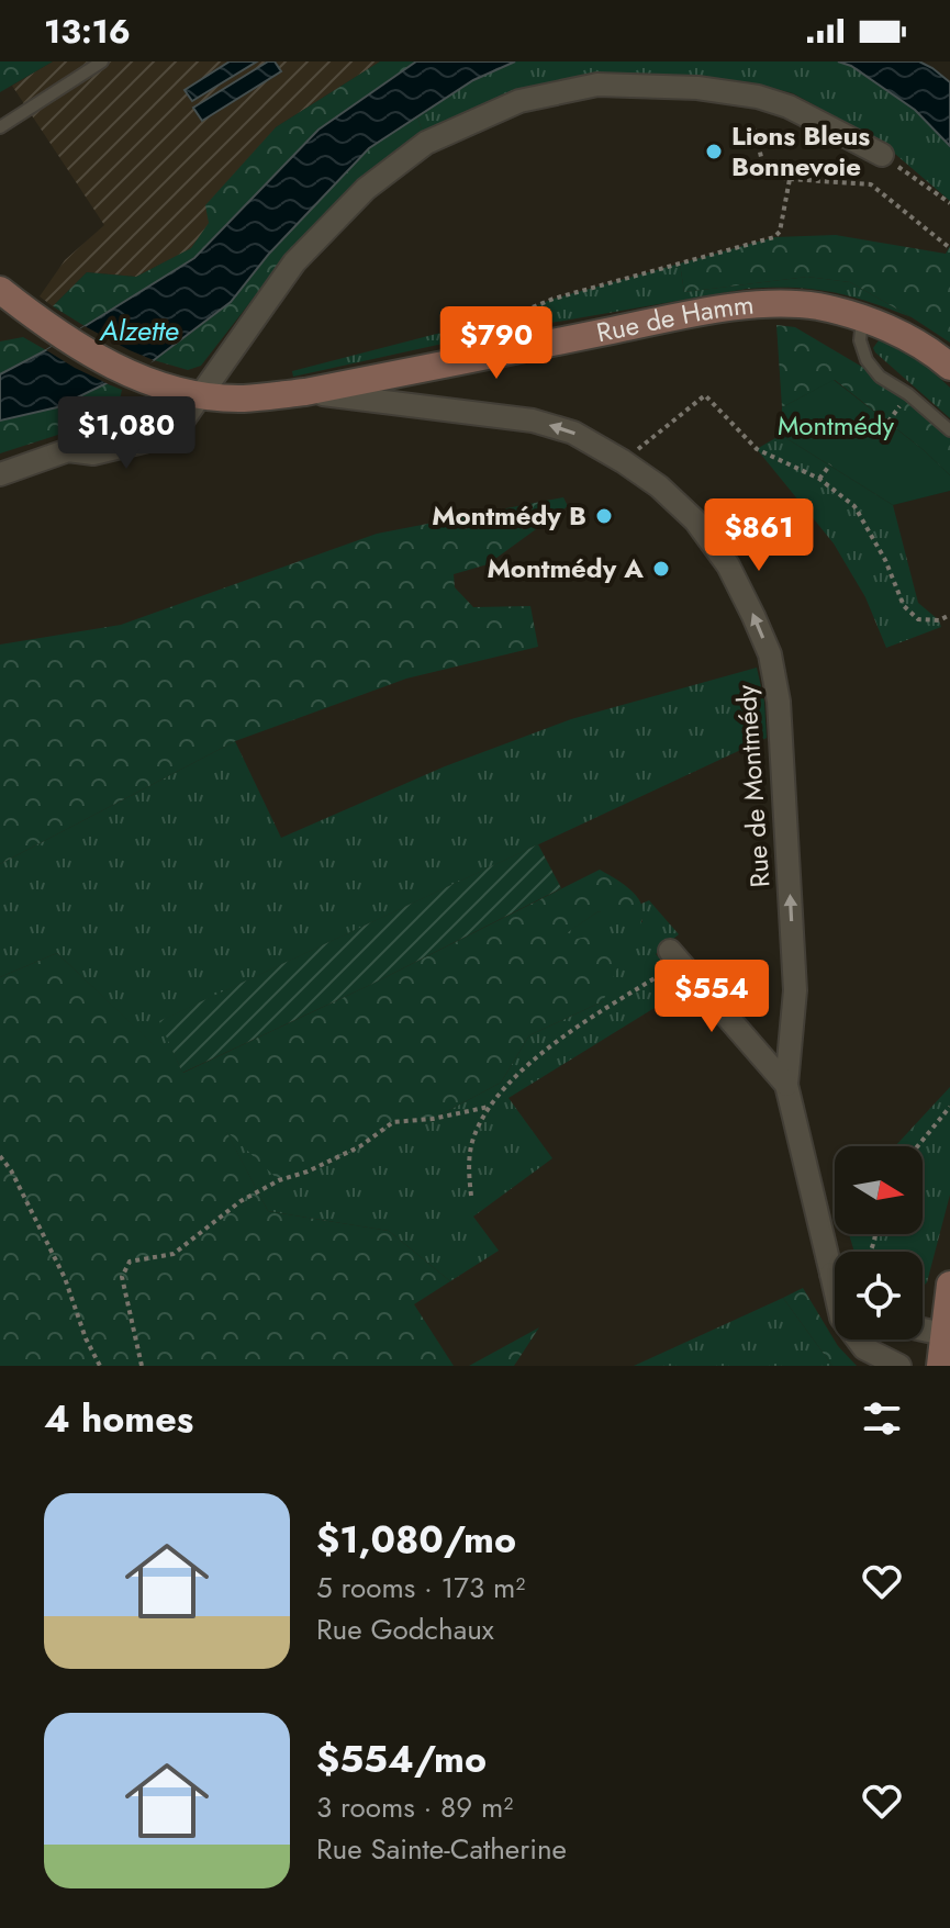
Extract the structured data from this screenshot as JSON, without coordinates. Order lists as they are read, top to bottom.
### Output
{
  "streets": {
    "main road": ["Rue de Hamm"],
    "street": ["Rue de Montmédy"]
  },
  "crossings": [
    ["Rue de Hamm", "Rue de Montmédy"]
  ],
  "one_way": ["Rue de Montmédy"],
  "water": ["Alzette"],
  "parks": ["Montmédy"],
  "places": ["Lions Bleus Bonnevoie", "Montmédy B", "Montmédy A"],
  "north": "right",
  "page": {
    "status": "13:16",
    "price": [
      "$790",
      "$1,080",
      "$861",
      "$554"
    ],
    "heading": "4 homes",
    "list": [
      {
        "name": "$1,080/mo",
        "note": "5 rooms · 173 m² · Rue Godchaux"
      },
      {
        "name": "$554/mo",
        "note": "3 rooms · 89 m² · Rue Sainte-Catherine"
      }
    ]
  }
}
